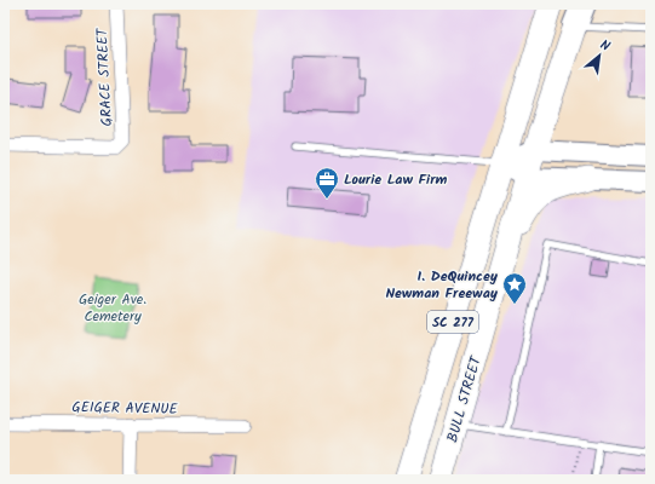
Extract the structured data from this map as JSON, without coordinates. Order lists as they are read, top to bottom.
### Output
{
  "streets": {
    "highway": ["SC 277", "BULL STREET"],
    "street": ["GRACE STREET", "GEIGER AVENUE"]
  },
  "crossings": [
    ["SC 277", "BULL STREET"]
  ],
  "parks": ["Geiger Ave. Cemetery"],
  "places": {
    "office": ["Lourie Law Firm"],
    "place": ["I. DeQuincey Newman Freeway"]
  },
  "north": "top right"
}
